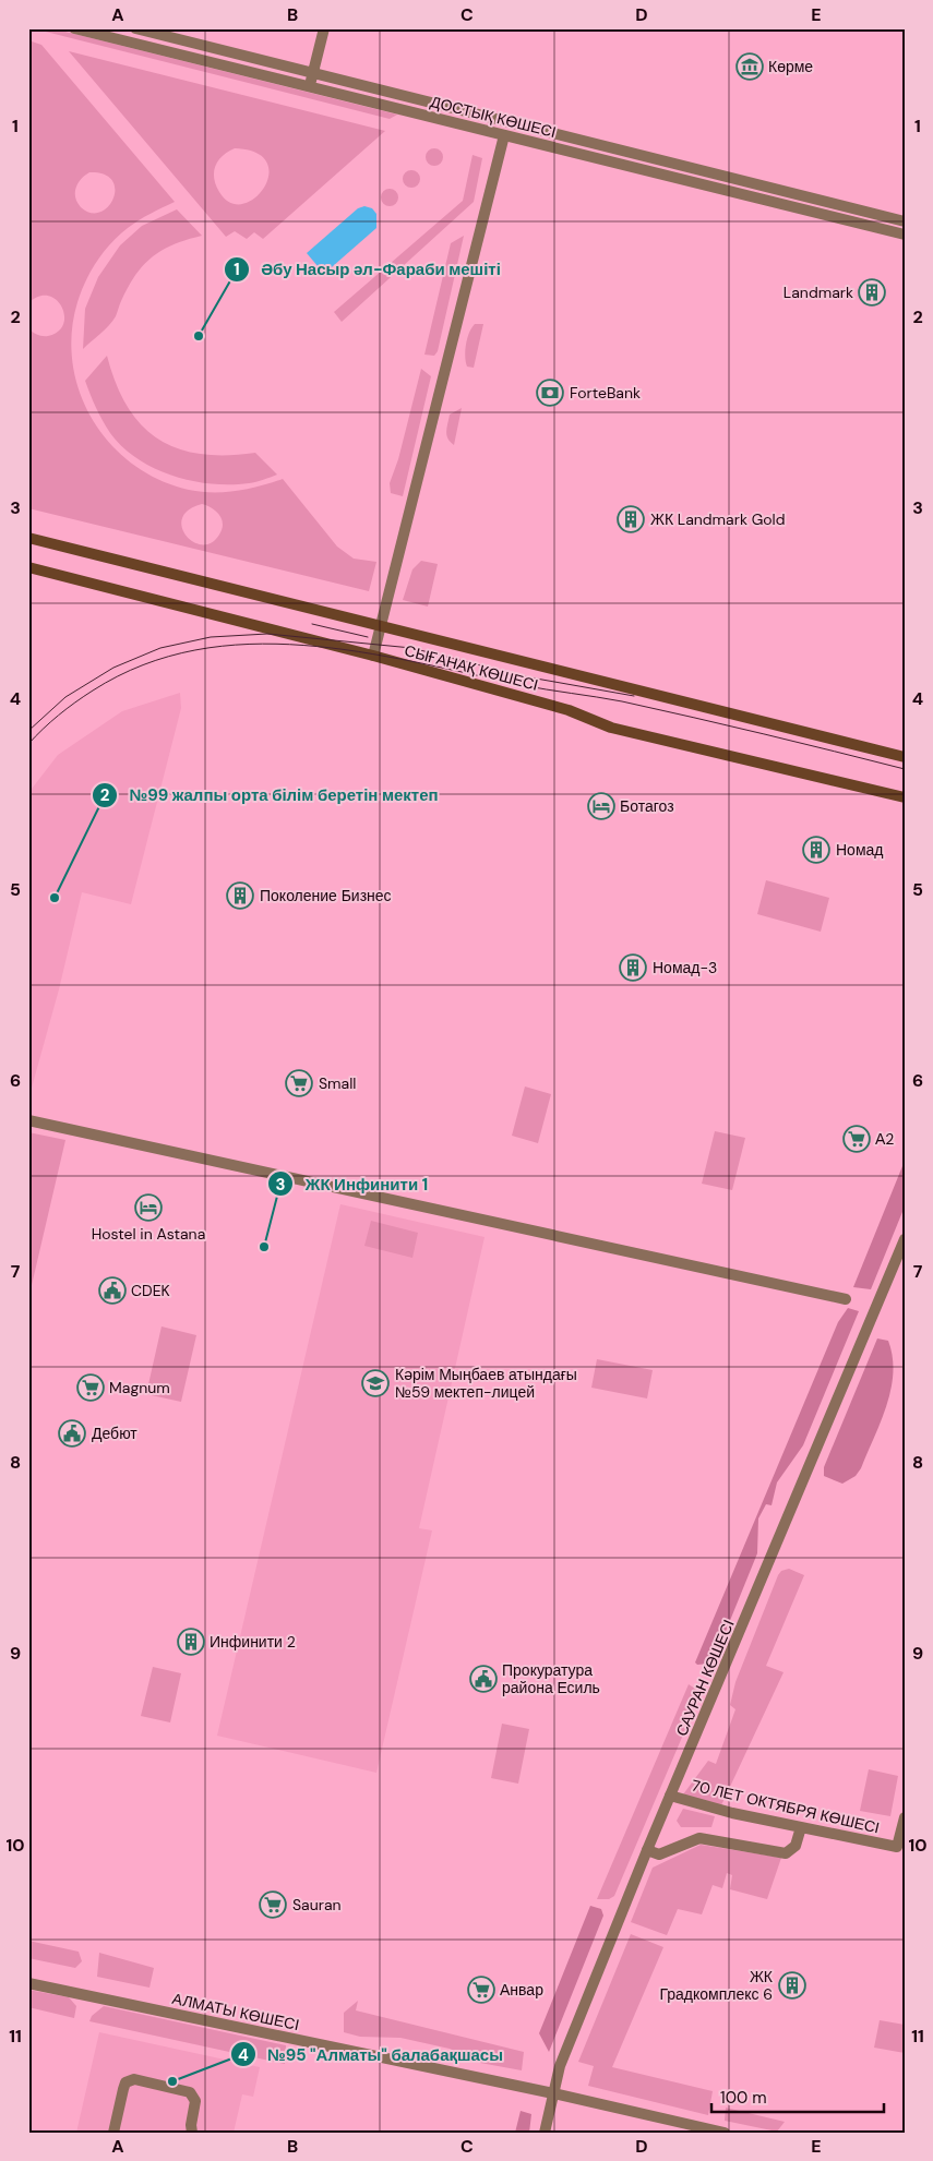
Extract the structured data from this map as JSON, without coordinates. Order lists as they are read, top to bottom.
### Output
{
  "streets": {
    "main road": ["СЫҒАНАҚ КӨШЕСІ"],
    "street": [
      "ДОСТЫҚ КӨШЕСІ",
      "САУРАН КӨШЕСІ",
      "70 ЛЕТ ОКТЯБРЯ КӨШЕСІ",
      "АЛМАТЫ КӨШЕСІ"
    ]
  },
  "crossings": [
    ["САУРАН КӨШЕСІ", "70 ЛЕТ ОКТЯБРЯ КӨШЕСІ"],
    ["САУРАН КӨШЕСІ", "АЛМАТЫ КӨШЕСІ"]
  ],
  "places": {
    "museum": ["Көрме"],
    "building": [
      "Landmark",
      "ЖК Landmark Gold",
      "Номад",
      "Поколение Бизнес",
      "Номад-3",
      "Инфинити 2",
      "ЖК Градкомплекс 6"
    ],
    "other": [
      "Әбу Насыр әл-Фараби мешіті",
      "№99 жалпы орта білім беретін мектеп",
      "ЖК Инфинити 1",
      "№95 \"Алматы\" балабақшасы"
    ],
    "bank": ["ForteBank"],
    "hotel": ["Ботагоз", "Hostel in Astana"],
    "supermarket": [
      "Small",
      "А2",
      "Magnum",
      "Sauran",
      "Анвар"
    ],
    "public building": ["CDEK", "Дебют", "Прокуратура района Есиль"],
    "school or university": ["Кәрім Мыңбаев атындағы №59 мектеп-лицей"]
  },
  "scale_bar": "100 m",
  "grid": {
    "columns": [
      "A",
      "B",
      "C",
      "D",
      "E"
    ],
    "rows": [
      "1",
      "2",
      "3",
      "4",
      "5",
      "6",
      "7",
      "8",
      "9",
      "10",
      "11"
    ]
  }
}
